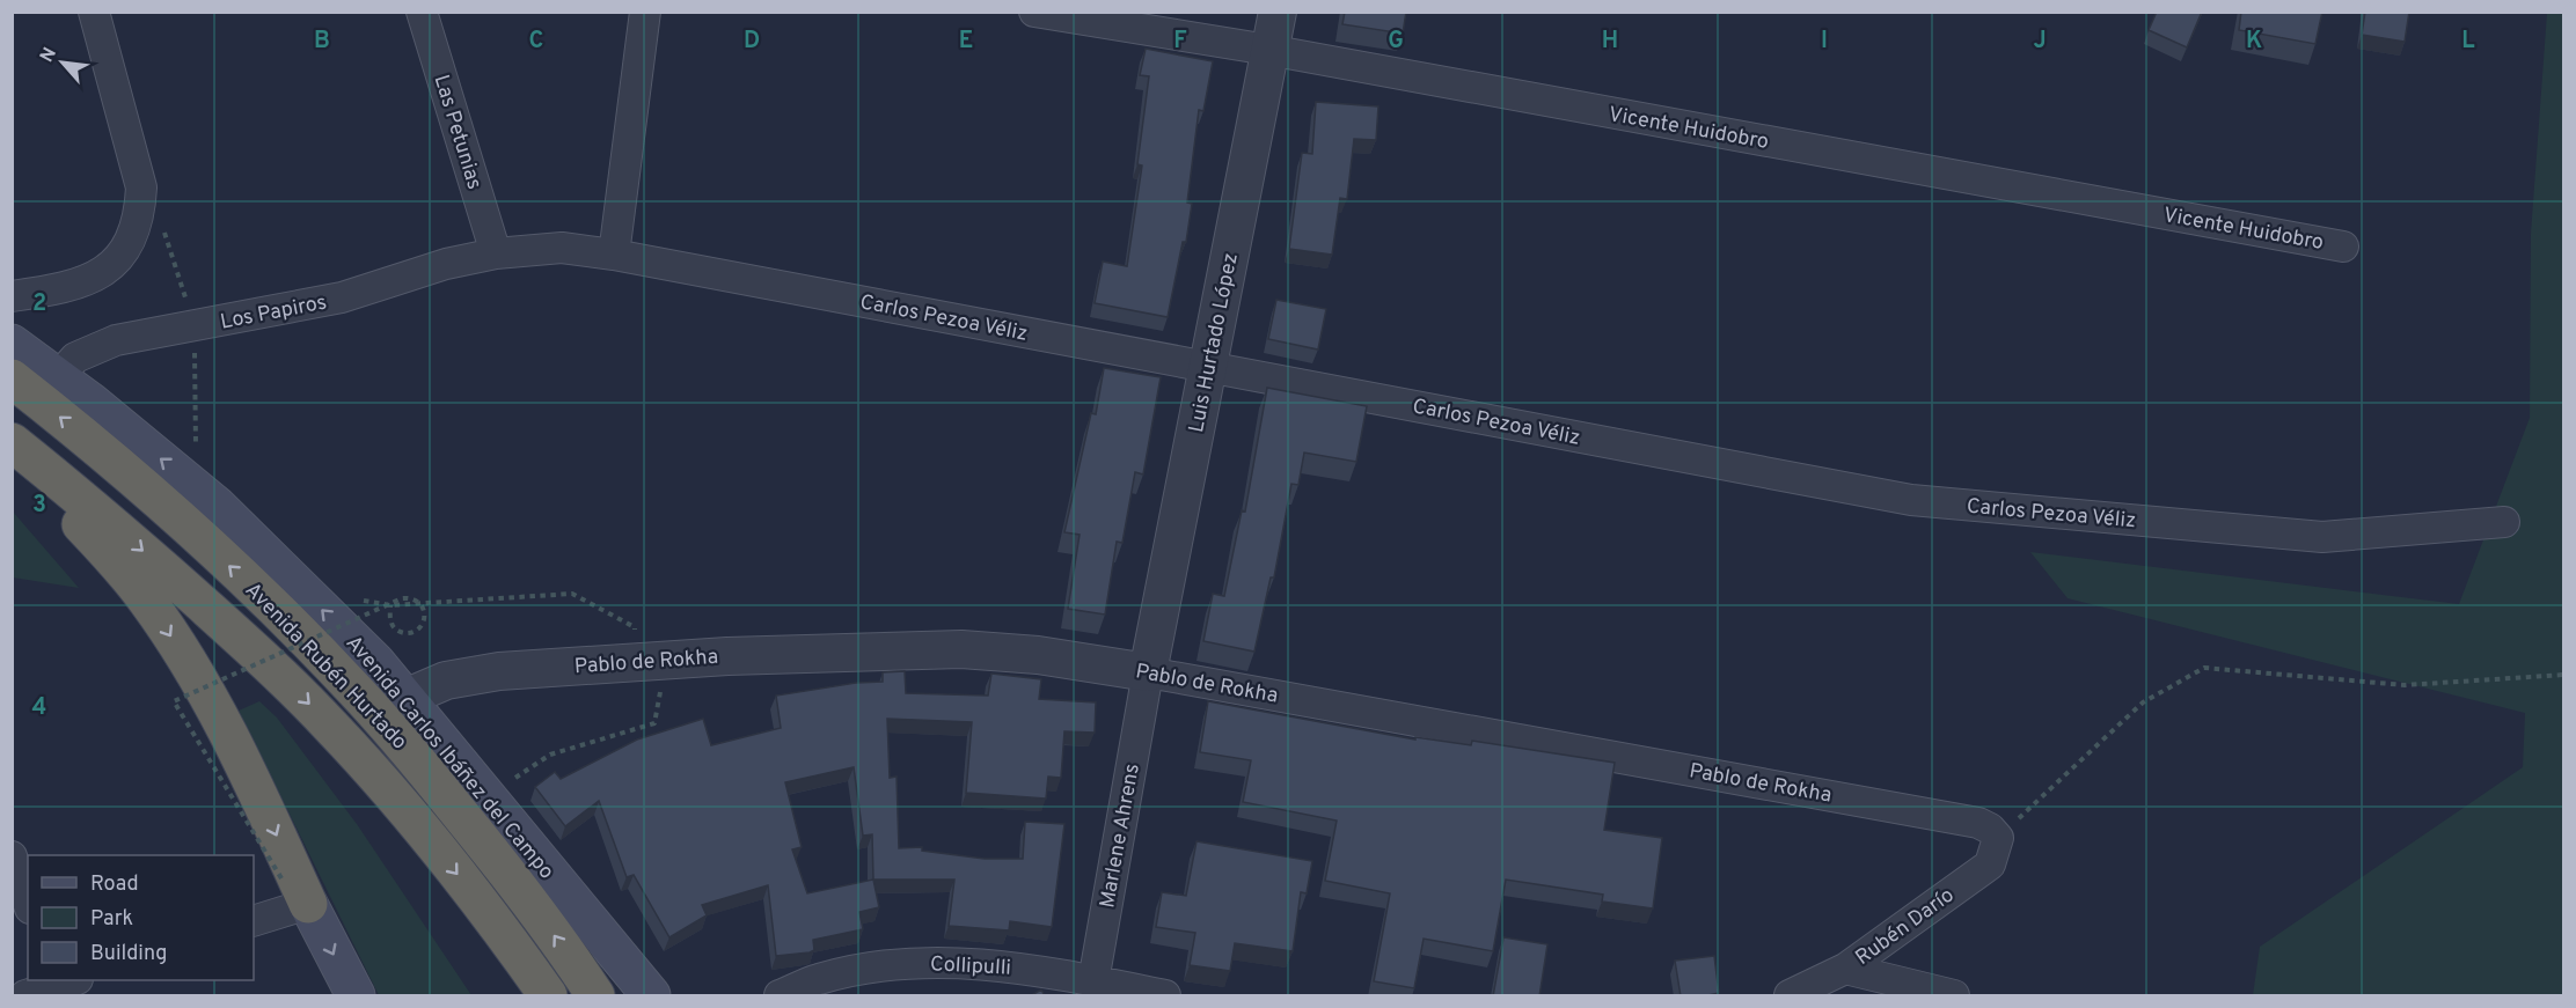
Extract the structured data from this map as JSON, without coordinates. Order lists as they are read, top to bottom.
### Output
{
  "streets": {
    "highway": ["Avenida Rubén Hurtado"],
    "main road": ["Avenida Carlos Ibáñez del Campo"],
    "street": [
      "Vicente Huidobro",
      "Las Petunias",
      "Los Papiros",
      "Carlos Pezoa Véliz",
      "Luis Hurtado López",
      "Pablo de Rokha",
      "Marlene Ahrens",
      "Rubén Darío",
      "Collipulli"
    ]
  },
  "crossings": [
    ["Vicente Huidobro", "Luis Hurtado López"],
    ["Las Petunias", "Los Papiros"],
    ["Las Petunias", "Carlos Pezoa Véliz"],
    ["Los Papiros", "Carlos Pezoa Véliz"],
    ["Los Papiros", "Avenida Carlos Ibáñez del Campo"],
    ["Carlos Pezoa Véliz", "Luis Hurtado López"],
    ["Luis Hurtado López", "Pablo de Rokha"],
    ["Luis Hurtado López", "Marlene Ahrens"],
    ["Pablo de Rokha", "Avenida Carlos Ibáñez del Campo"],
    ["Pablo de Rokha", "Marlene Ahrens"],
    ["Pablo de Rokha", "Rubén Darío"],
    ["Marlene Ahrens", "Collipulli"]
  ],
  "one_way": ["Avenida Carlos Ibáñez del Campo"],
  "legend": ["Road", "Park", "Building"],
  "north": "top left",
  "grid": {
    "columns": [
      "B",
      "C",
      "D",
      "E",
      "F",
      "G",
      "H",
      "I",
      "J",
      "K",
      "L"
    ],
    "rows": ["2", "3", "4"]
  }
}
